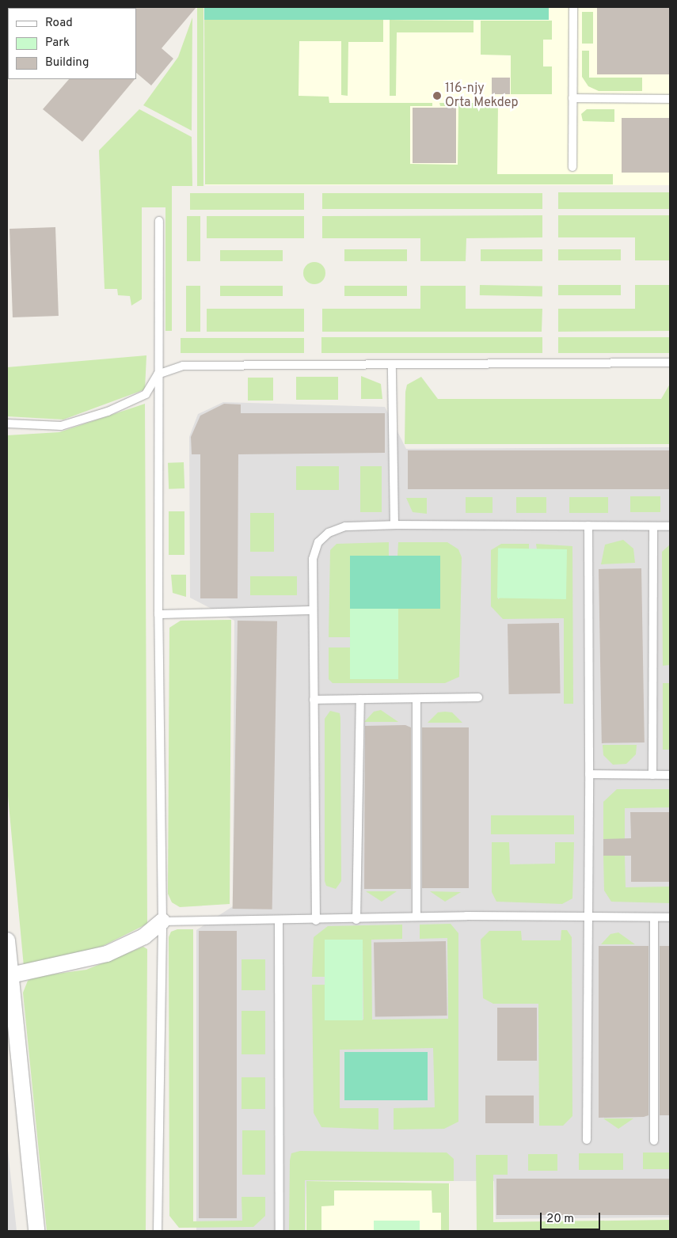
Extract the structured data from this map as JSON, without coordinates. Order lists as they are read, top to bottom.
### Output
{
  "places": ["116-njy Orta Mekdep"],
  "legend": ["Road", "Park", "Building"],
  "scale_bar": "20 m"
}
